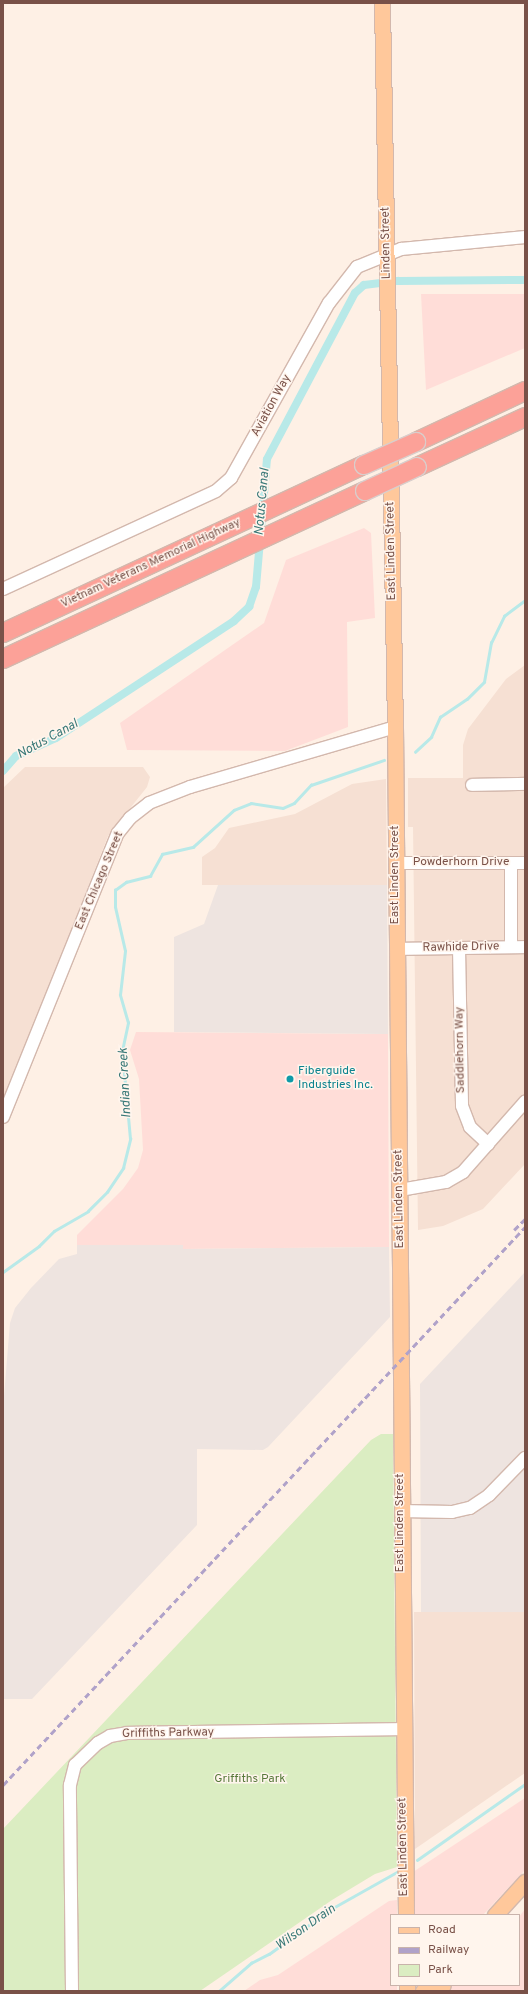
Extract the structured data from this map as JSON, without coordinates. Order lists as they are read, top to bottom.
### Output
{
  "streets": {
    "highway": ["Vietnam Veterans Memorial Highway"],
    "main road": ["Linden Street", "East Linden Street"],
    "street": [
      "Aviation Way",
      "Powderhorn Drive",
      "East Chicago Street",
      "Rawhide Drive",
      "Saddlehorn Way",
      "Griffiths Parkway"
    ]
  },
  "crossings": [
    ["Linden Street", "Aviation Way"],
    ["Linden Street", "East Linden Street"],
    ["East Linden Street", "Powderhorn Drive"],
    ["East Linden Street", "East Chicago Street"],
    ["East Linden Street", "Rawhide Drive"],
    ["East Linden Street", "Griffiths Parkway"],
    ["Rawhide Drive", "Saddlehorn Way"]
  ],
  "water": ["Notus Canal", "Indian Creek", "Wilson Drain"],
  "parks": ["Griffiths Park"],
  "places": ["Fiberguide Industries Inc."],
  "legend": ["Road", "Railway", "Park"]
}
